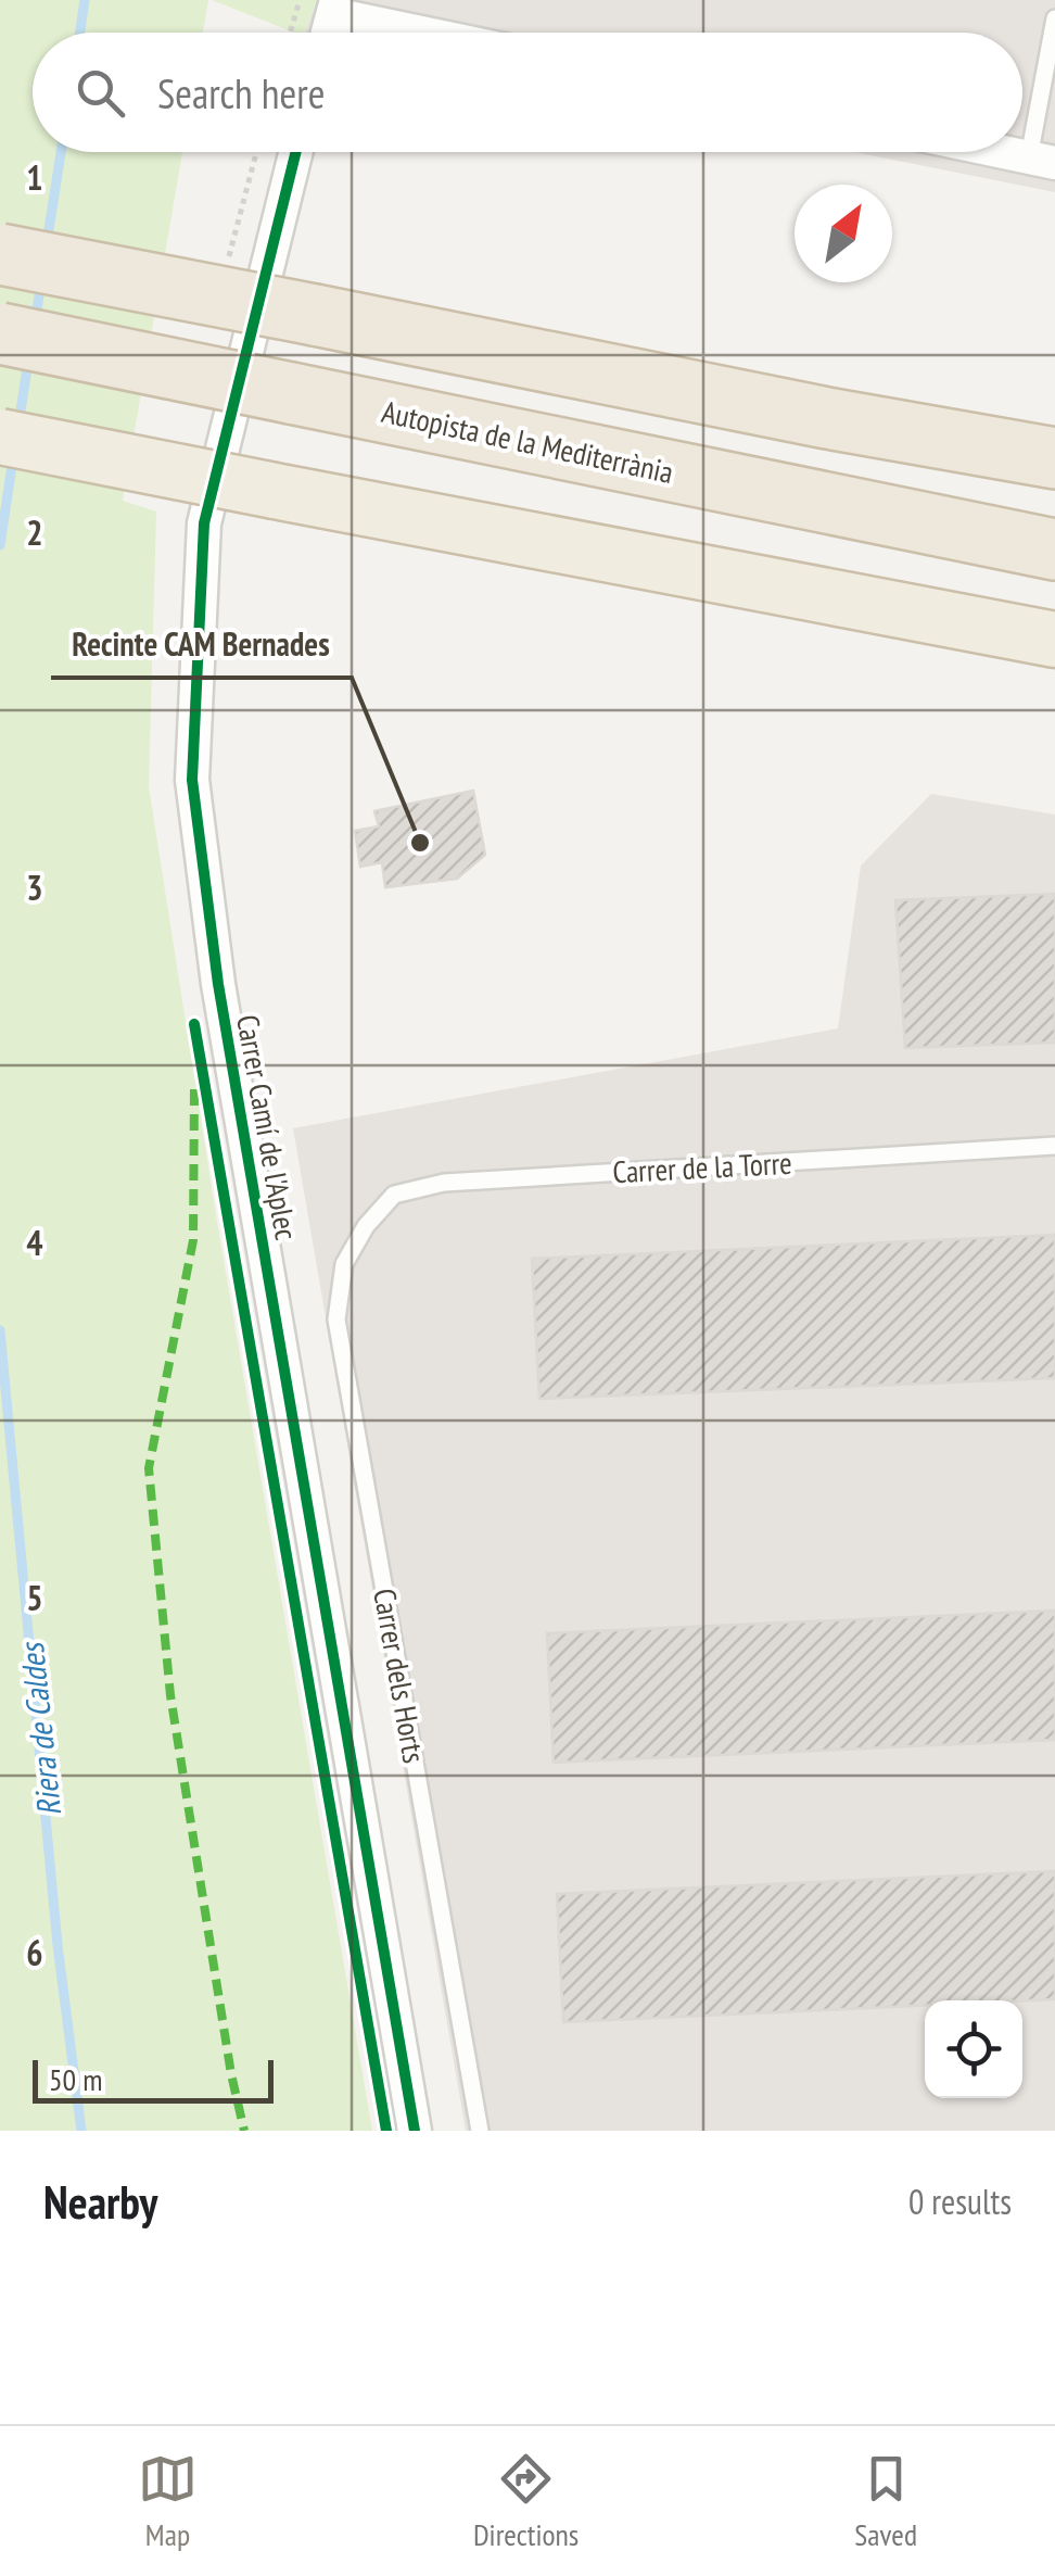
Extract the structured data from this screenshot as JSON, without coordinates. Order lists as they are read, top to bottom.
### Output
{
  "streets": {
    "highway": ["Autopista de la Mediterrània"],
    "street": ["Carrer Camí de l'Aplec"],
    "lane": ["Carrer de la Torre", "Carrer dels Horts"]
  },
  "crossings": [
    ["Carrer de la Torre", "Carrer dels Horts"]
  ],
  "water": ["Riera de Caldes"],
  "places": ["Recinte CAM Bernades"],
  "scale_bar": "50 m",
  "north": "top right",
  "page": {
    "search": "Search here",
    "scale": "50 m",
    "heading": ["Nearby", "0 results"],
    "nav": ["Map", "Directions", "Saved"]
  },
  "grid": {
    "rows": [
      "1",
      "2",
      "3",
      "4",
      "5",
      "6"
    ]
  }
}
